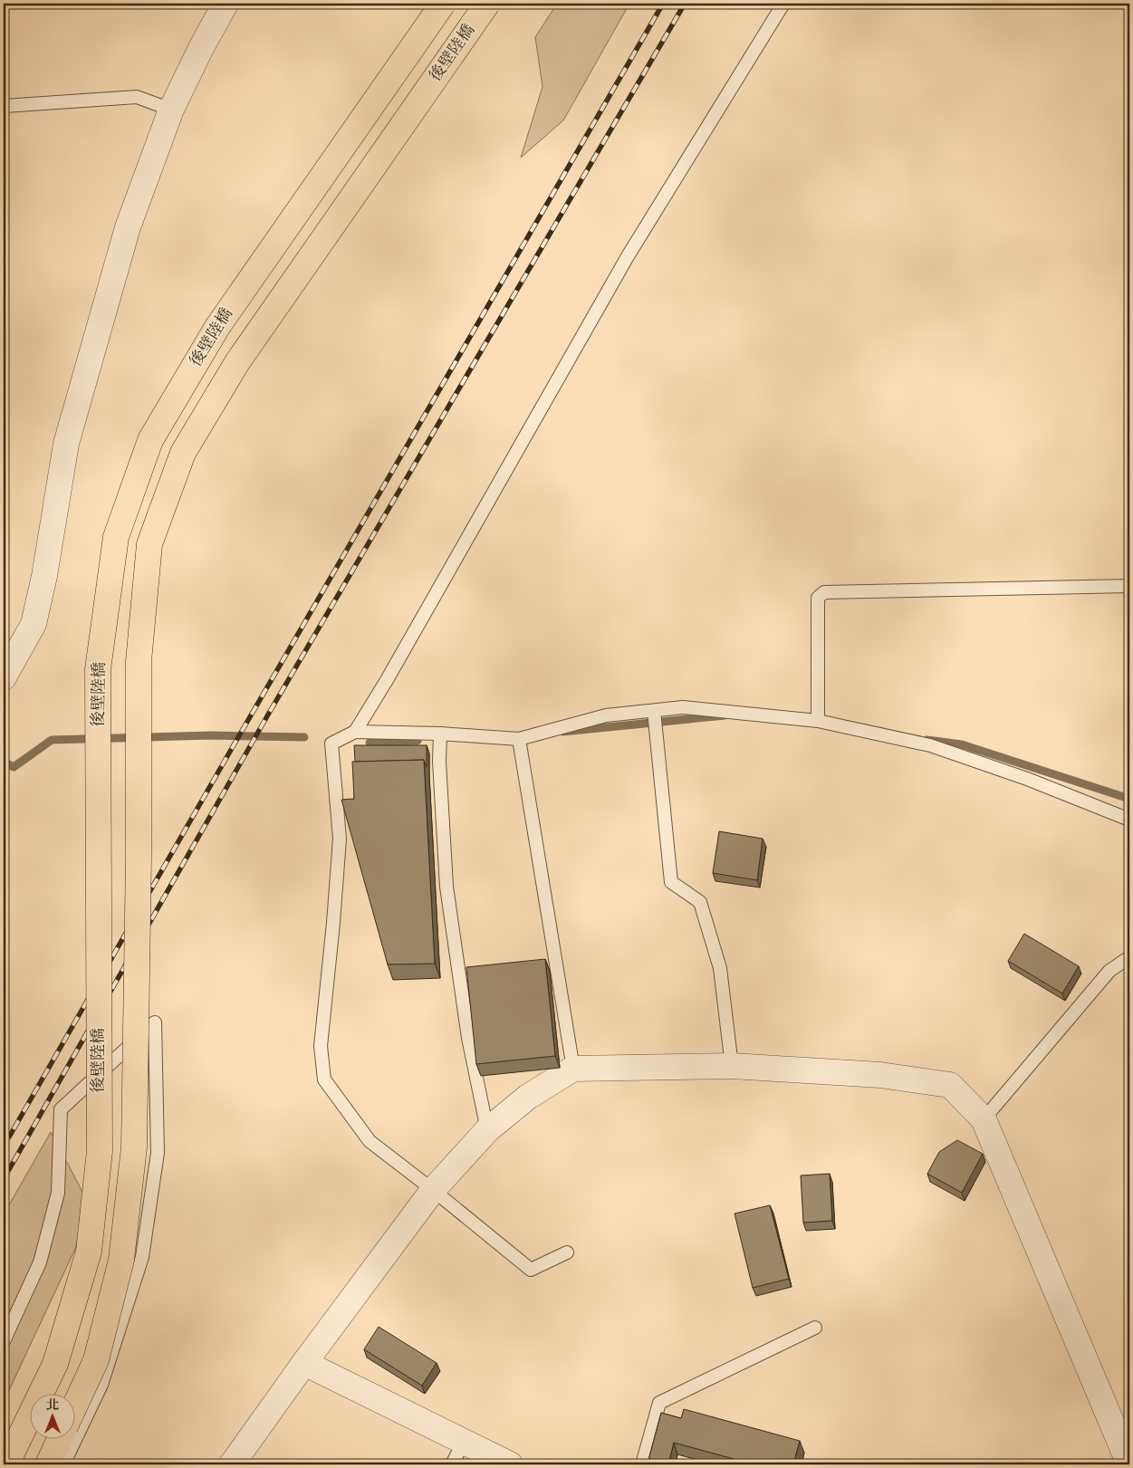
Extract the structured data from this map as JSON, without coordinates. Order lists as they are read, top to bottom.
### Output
{
  "streets": {
    "main road": ["後壁陸橋"]
  },
  "north": "top"
}
